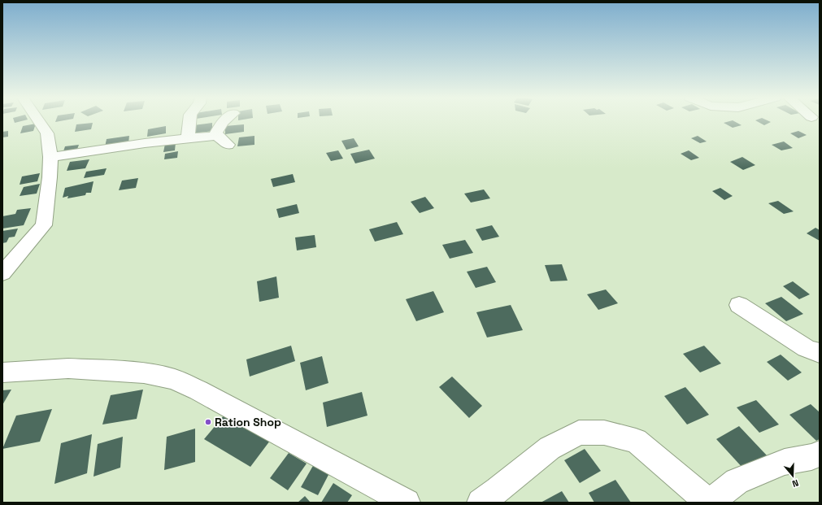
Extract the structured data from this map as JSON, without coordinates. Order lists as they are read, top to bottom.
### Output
{
  "places": ["Ration Shop"],
  "north": "bottom"
}
